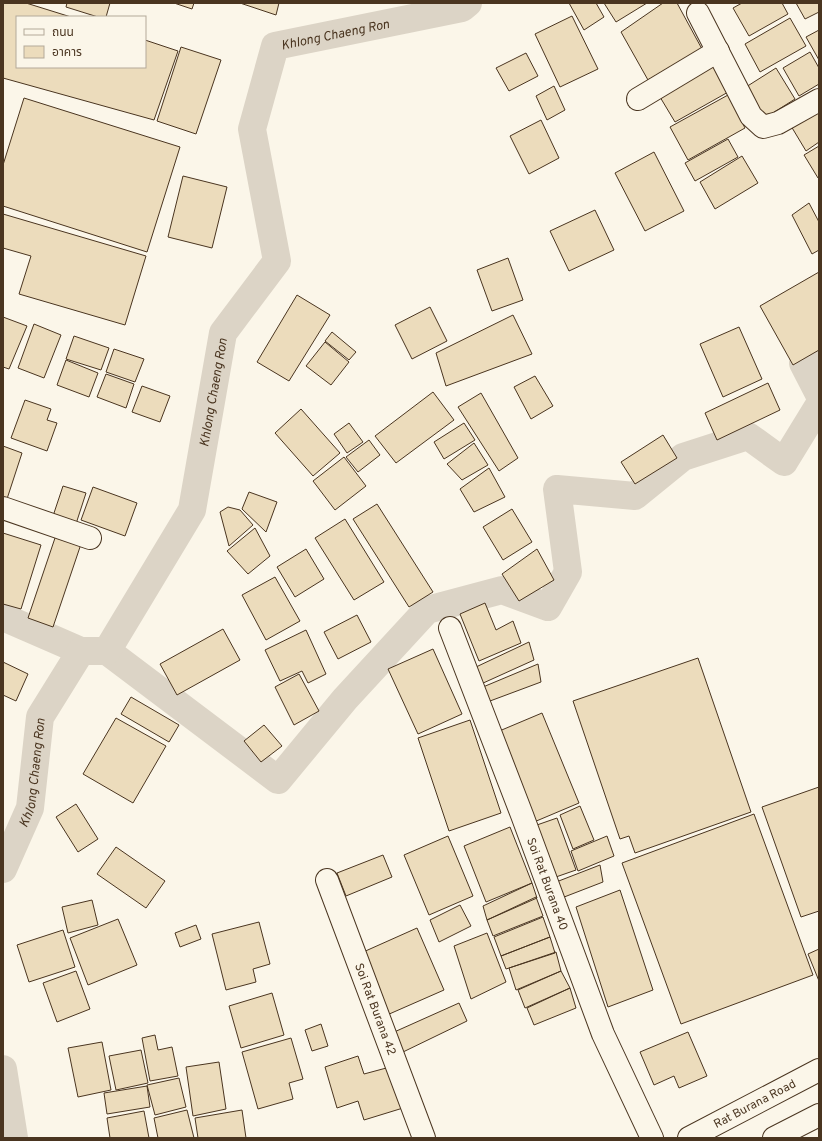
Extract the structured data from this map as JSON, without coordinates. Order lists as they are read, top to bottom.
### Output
{
  "streets": {
    "street": ["Soi Rat Burana 40", "Soi Rat Burana 42", "Rat Burana Road"]
  },
  "water": ["Khlong Chaeng Ron"],
  "legend": ["ถนน", "อาคาร"]
}
